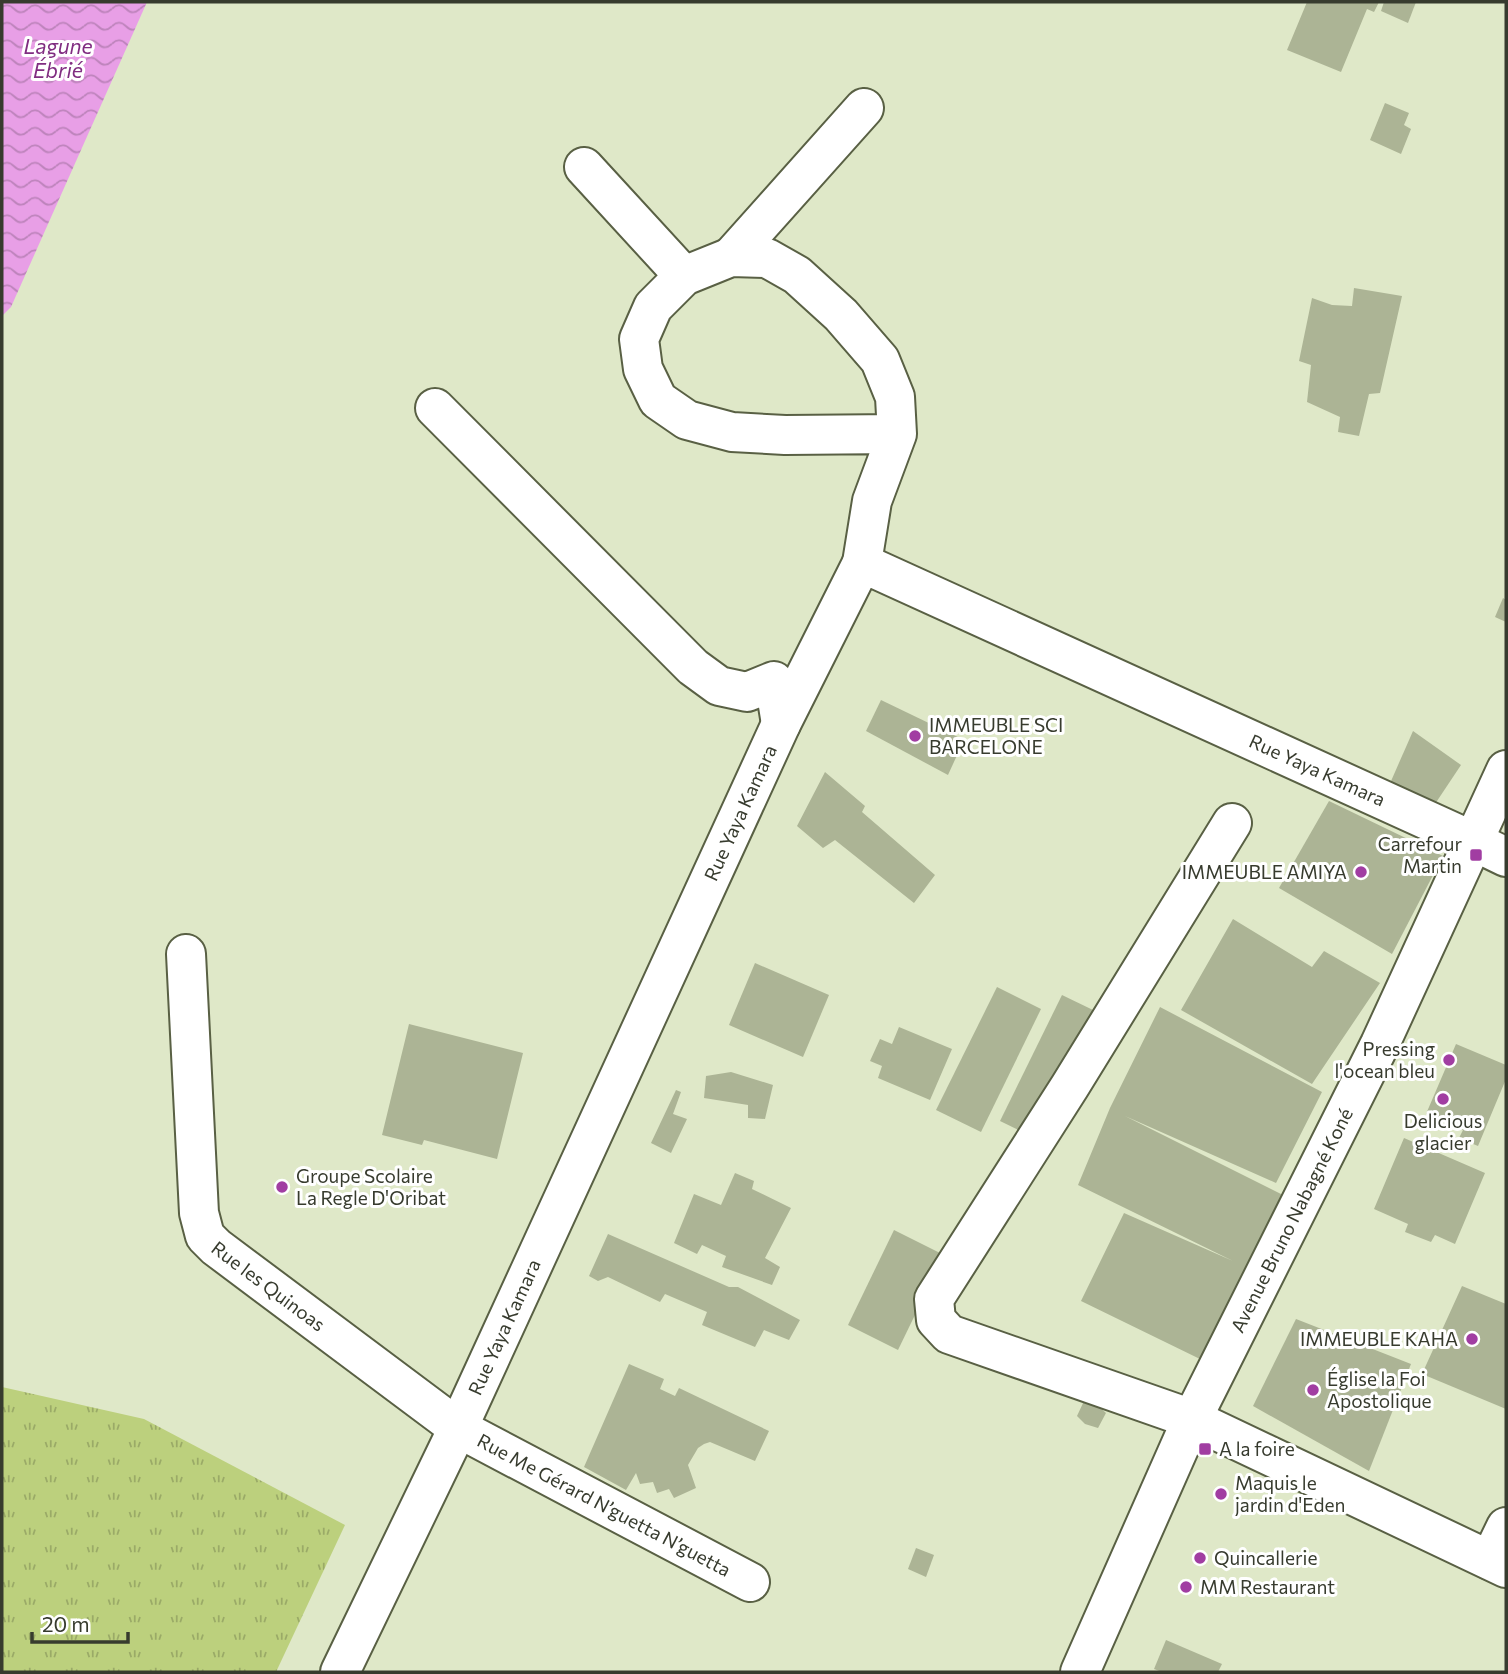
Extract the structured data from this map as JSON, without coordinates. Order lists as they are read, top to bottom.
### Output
{
  "streets": {
    "street": [
      "Rue Yaya Kamara",
      "Avenue Bruno Nabagné Koné",
      "Rue les Quinoas",
      "Rue Me Gérard N’guetta N’guetta"
    ]
  },
  "crossings": [
    ["Rue Yaya Kamara", "Avenue Bruno Nabagné Koné"],
    ["Rue Yaya Kamara", "Rue les Quinoas"],
    ["Rue Yaya Kamara", "Rue Me Gérard N’guetta N’guetta"],
    ["Rue les Quinoas", "Rue Me Gérard N’guetta N’guetta"]
  ],
  "water": ["Lagune Ébrié"],
  "places": {
    "other": [
      "IMMEUBLE SCI BARCELONE",
      "IMMEUBLE AMIYA",
      "Pressing l'ocean bleu",
      "Delicious glacier",
      "Groupe Scolaire La Regle D'Oribat",
      "IMMEUBLE KAHA",
      "Église la Foi Apostolique",
      "Maquis le jardin d'Eden",
      "Quincallerie",
      "MM Restaurant"
    ],
    "transit": ["Carrefour Martin", "A la foire"]
  },
  "scale_bar": "20 m"
}
